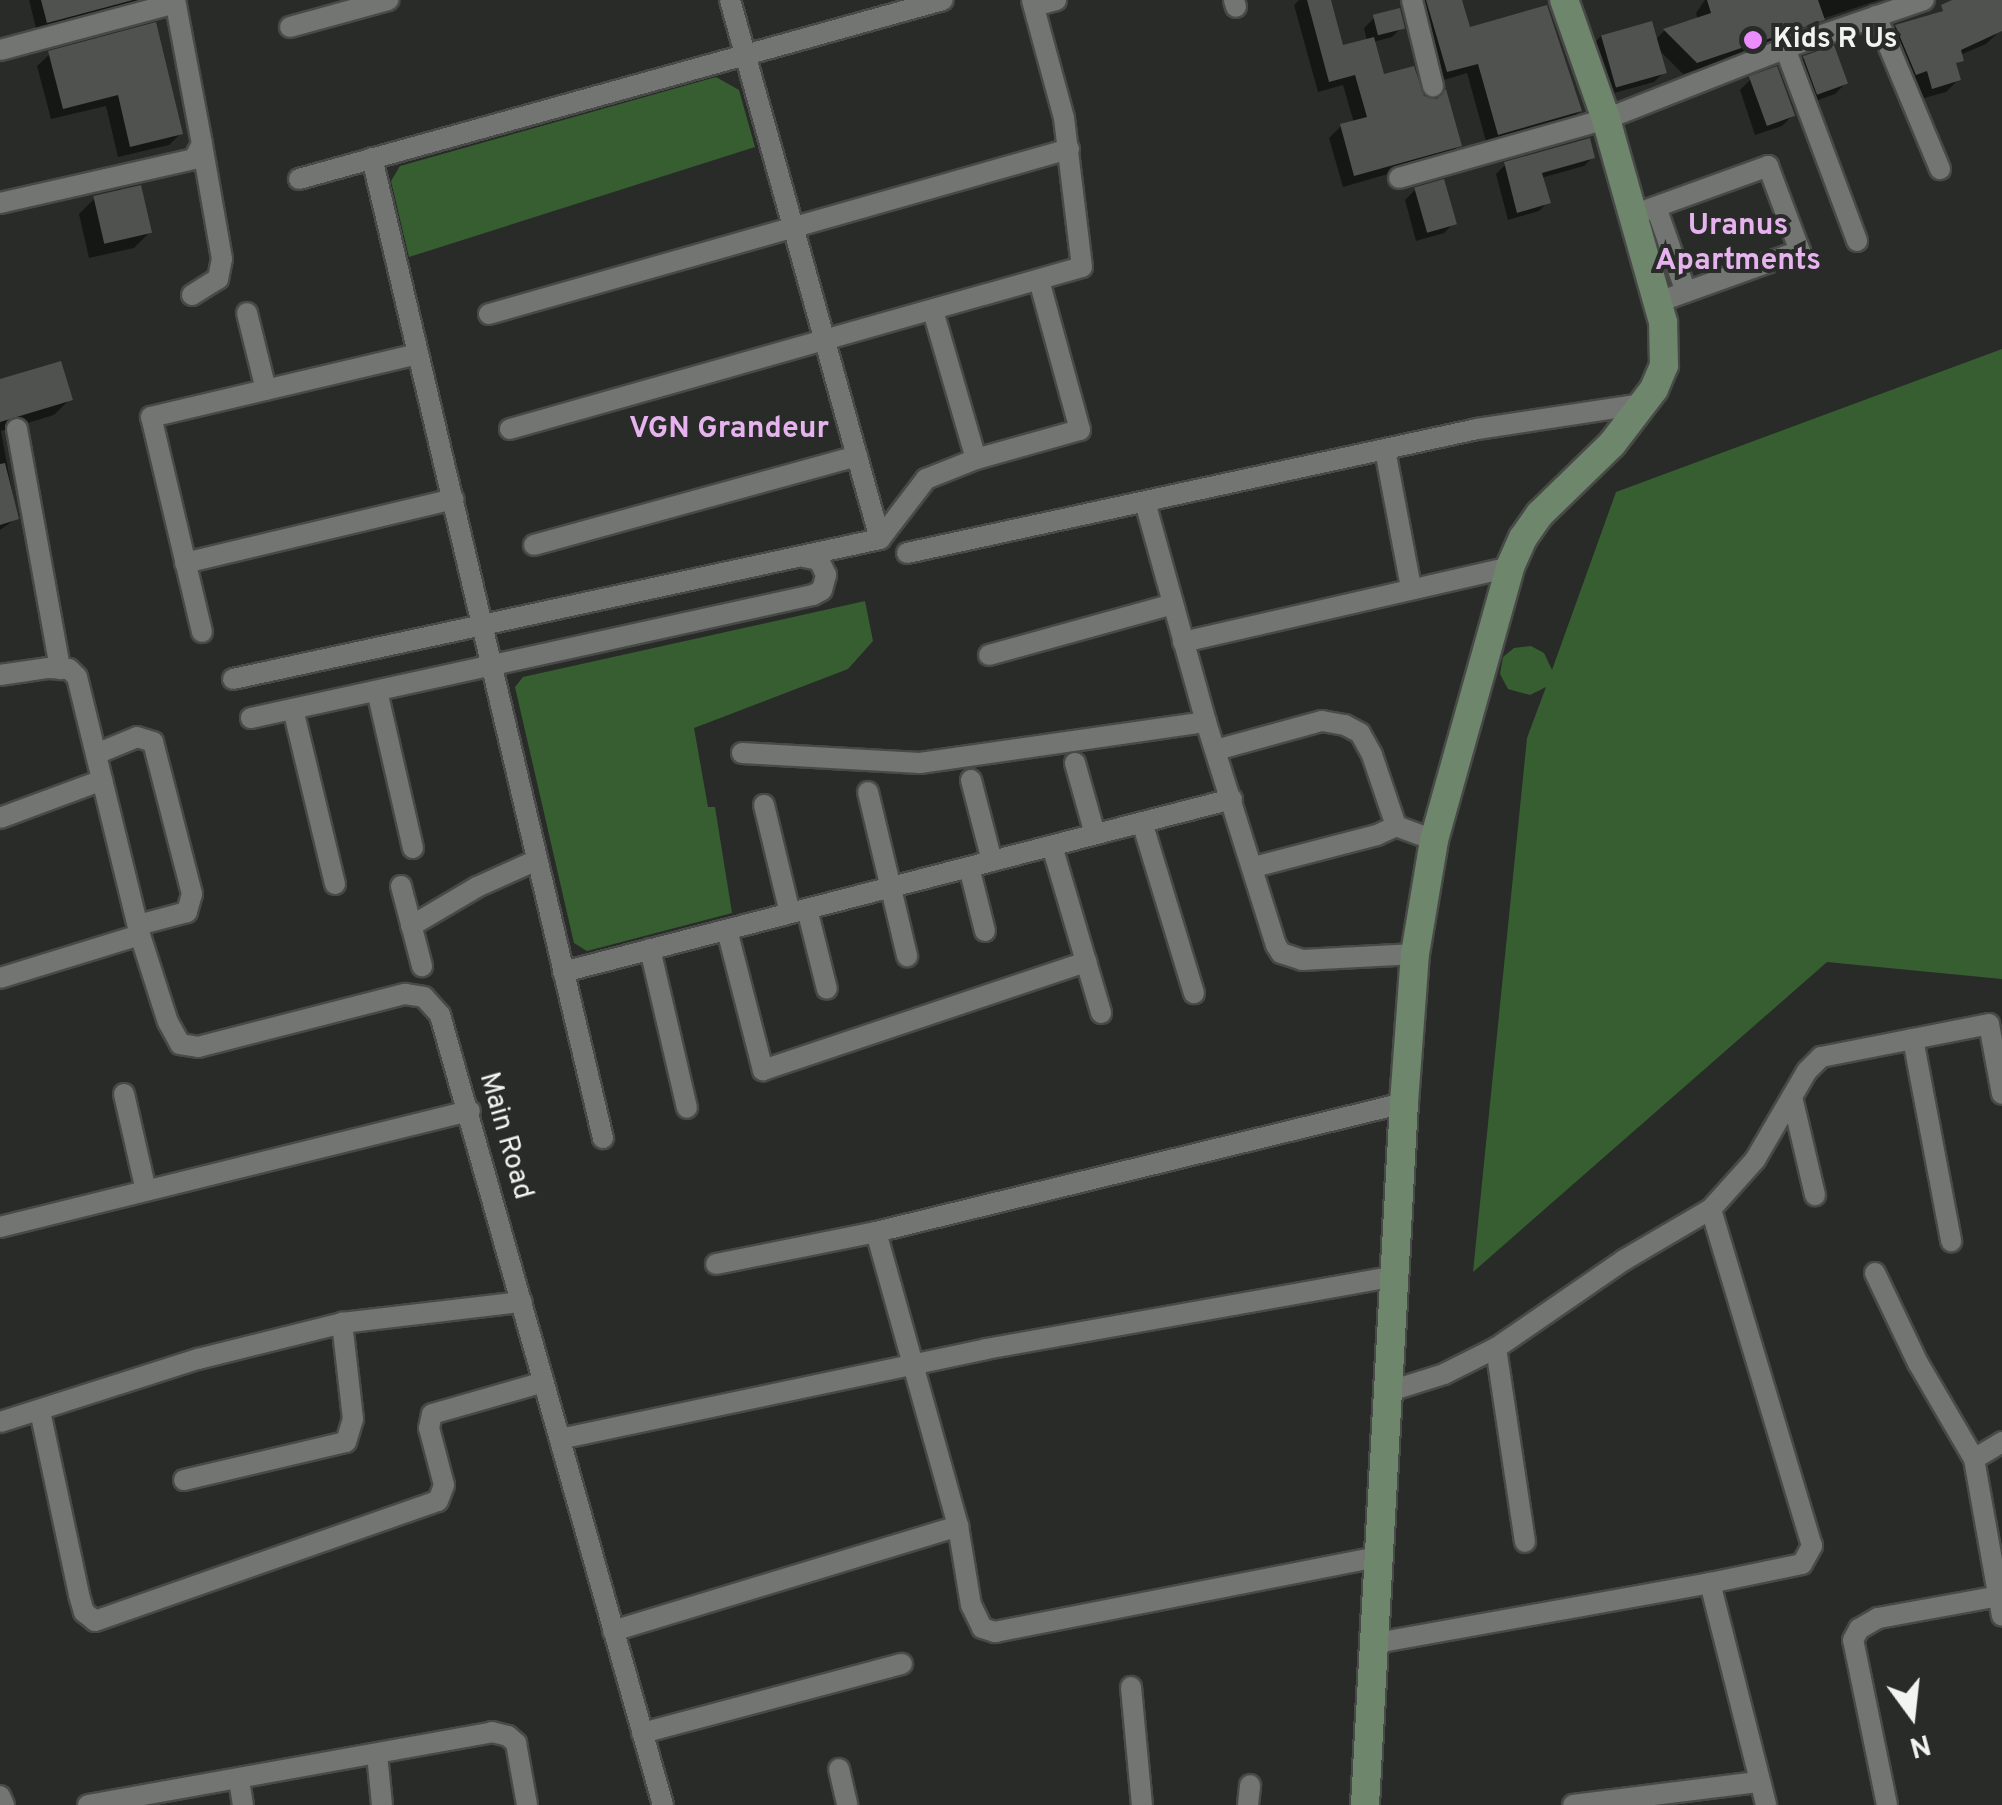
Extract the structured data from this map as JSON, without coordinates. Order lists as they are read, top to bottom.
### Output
{
  "streets": {
    "street": ["Main Road"]
  },
  "districts": ["Uranus Apartments", "VGN Grandeur"],
  "places": ["Kids R Us"],
  "north": "bottom"
}
